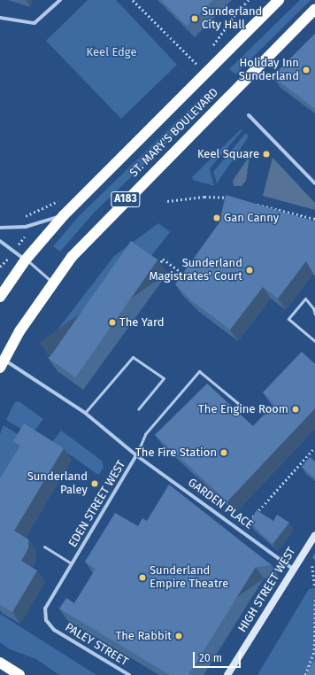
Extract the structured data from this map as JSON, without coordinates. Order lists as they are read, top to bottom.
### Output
{
  "streets": {
    "highway": ["ST. MARY'S BOULEVARD", "A183"],
    "street": [
      "EDEN STREET WEST",
      "GARDEN PLACE",
      "HIGH STREET WEST",
      "PALEY STREET"
    ]
  },
  "crossings": [
    ["ST. MARY'S BOULEVARD", "EDEN STREET WEST"],
    ["EDEN STREET WEST", "GARDEN PLACE"],
    ["EDEN STREET WEST", "PALEY STREET"],
    ["GARDEN PLACE", "HIGH STREET WEST"]
  ],
  "parks": ["Keel Edge"],
  "places": [
    "Sunderland City Hall",
    "Holiday Inn Sunderland",
    "Keel Square",
    "Gan Canny",
    "Sunderland Magistrates' Court",
    "The Yard",
    "The Engine Room",
    "The Fire Station",
    "Sunderland Paley",
    "Sunderland Empire Theatre",
    "The Rabbit"
  ],
  "scale_bar": "20 m"
}
